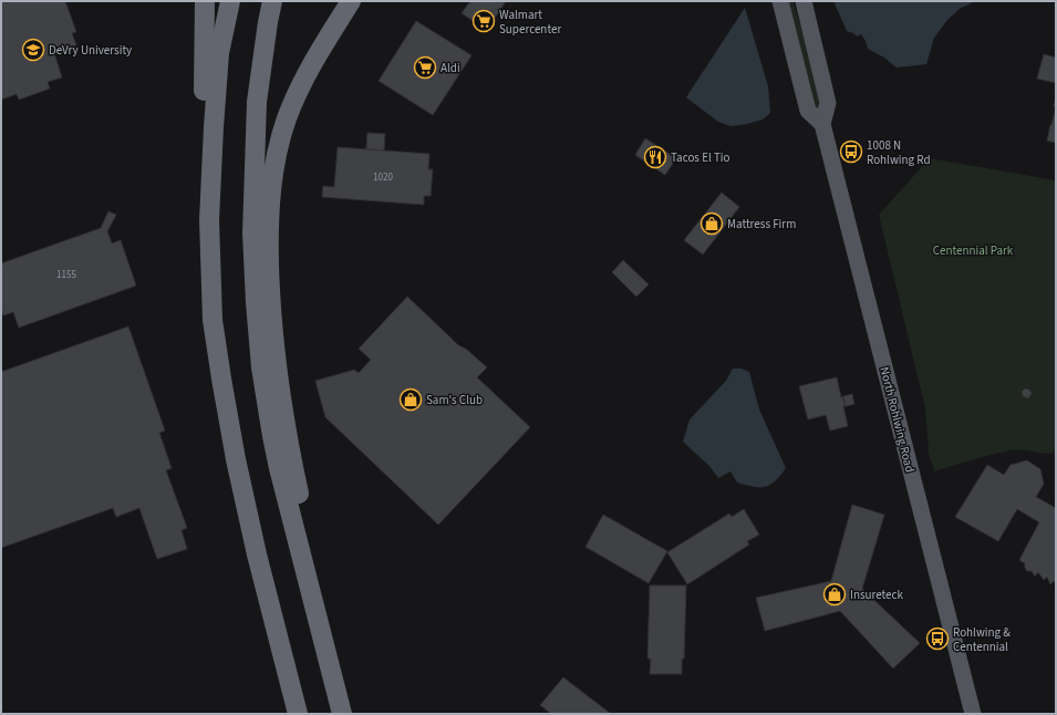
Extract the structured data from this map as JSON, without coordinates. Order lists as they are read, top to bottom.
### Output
{
  "streets": {
    "main road": ["North Rohlwing Road"]
  },
  "parks": ["Centennial Park"],
  "places": {
    "supermarket": ["Walmart Supercenter", "Aldi"],
    "school or university": ["DeVry University"],
    "bus stop": ["1008 N Rohlwing Rd", "Rohlwing & Centennial"],
    "restaurant": ["Tacos El Tio"],
    "shop": ["Mattress Firm", "Sam's Club", "Insureteck"]
  },
  "house_numbers": ["1020", "1155"]
}
